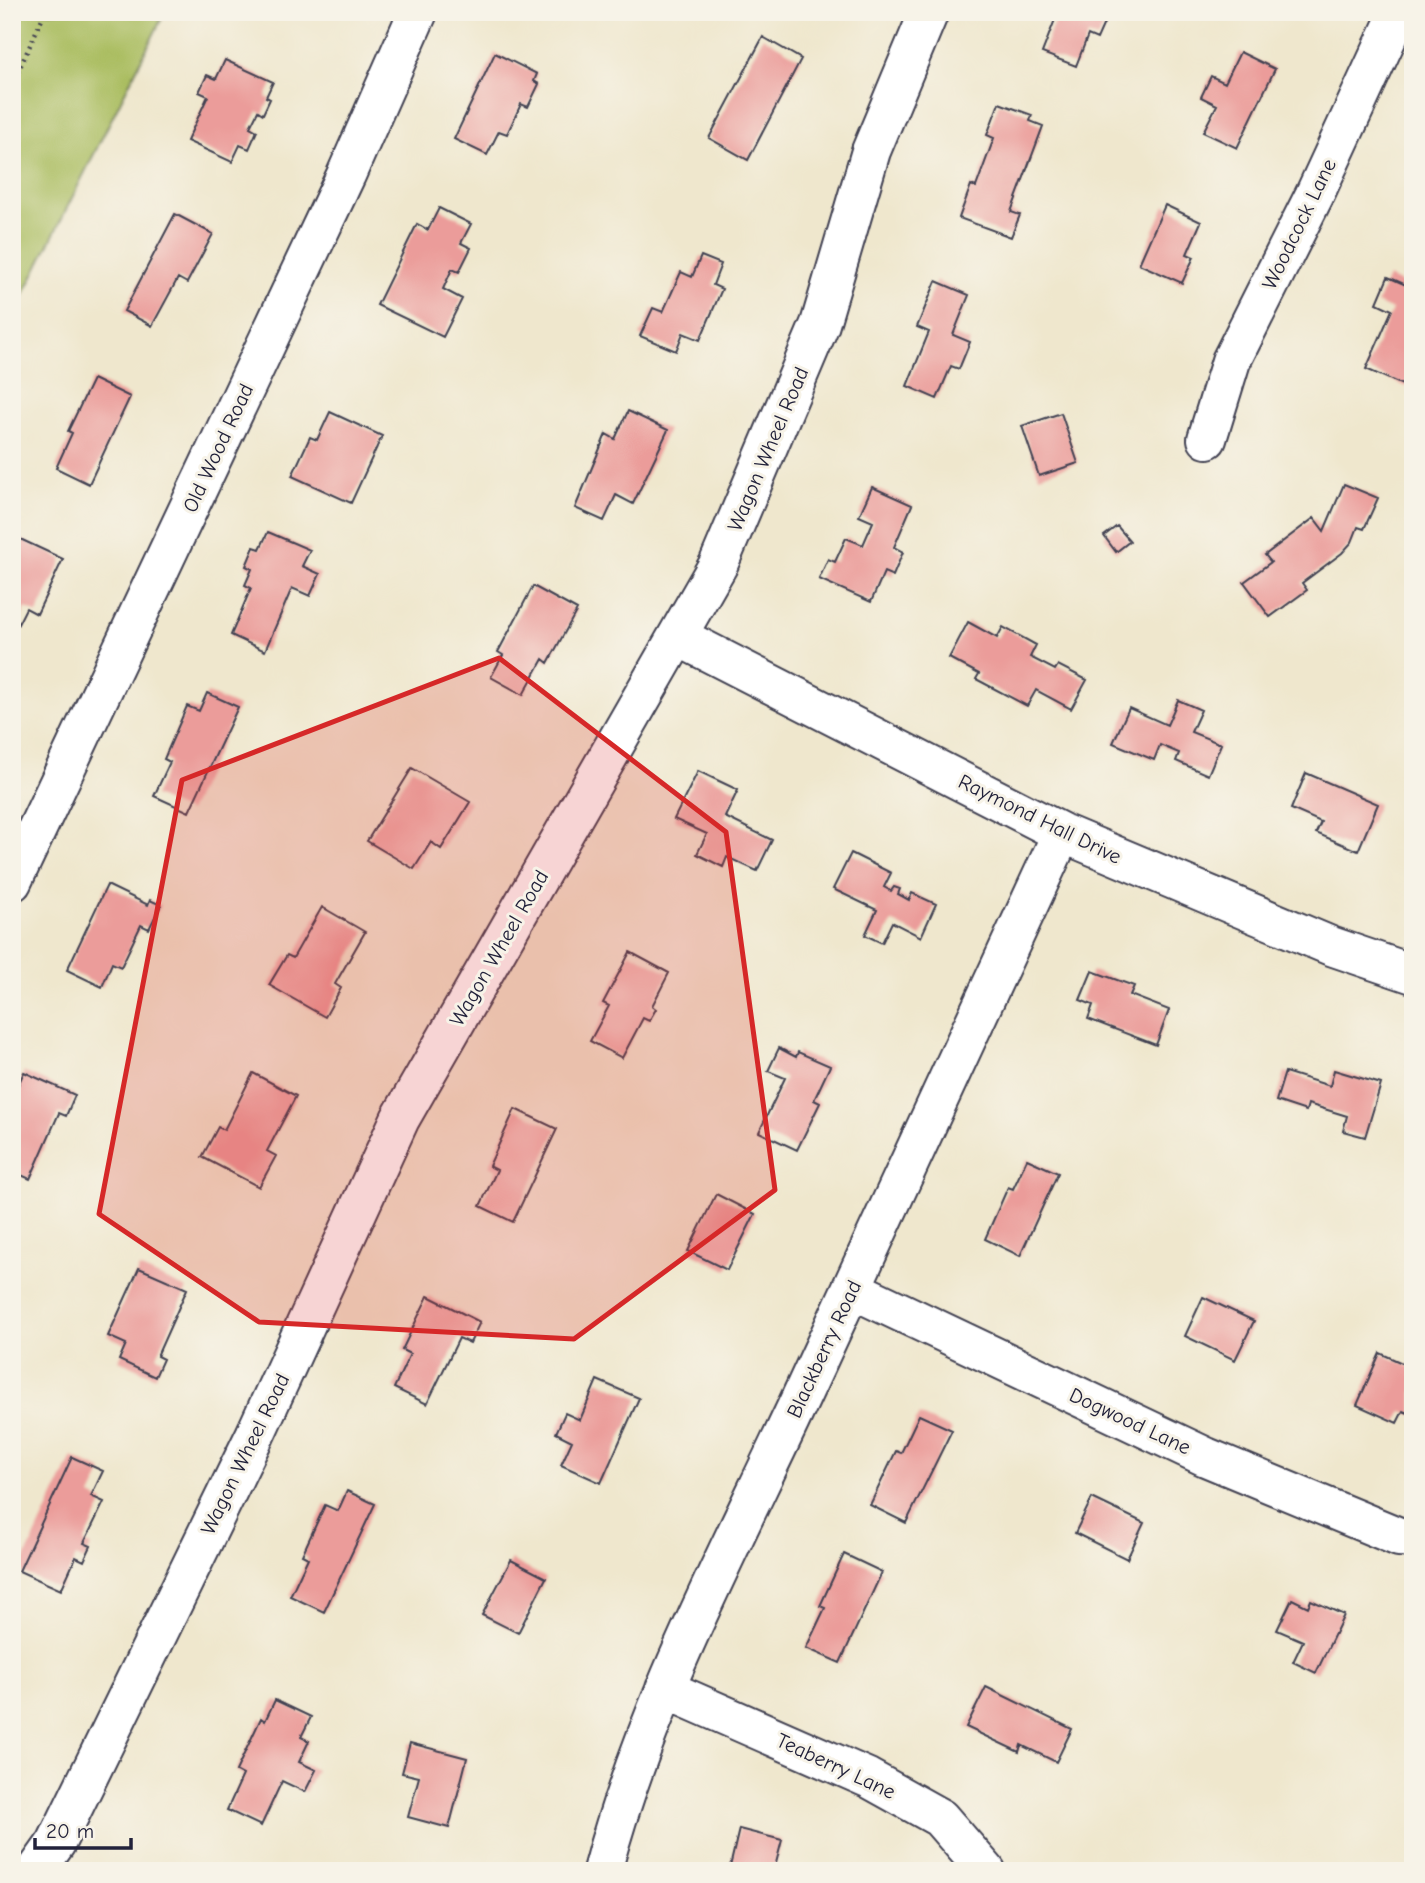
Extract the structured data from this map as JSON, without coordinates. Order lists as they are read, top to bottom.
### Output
{
  "streets": {
    "street": [
      "Woodcock Lane",
      "Old Wood Road",
      "Wagon Wheel Road",
      "Raymond Hall Drive",
      "Blackberry Road",
      "Dogwood Lane",
      "Teaberry Lane"
    ]
  },
  "crossings": [
    ["Wagon Wheel Road", "Raymond Hall Drive"],
    ["Raymond Hall Drive", "Blackberry Road"],
    ["Blackberry Road", "Dogwood Lane"],
    ["Blackberry Road", "Teaberry Lane"]
  ],
  "scale_bar": "20 m"
}
